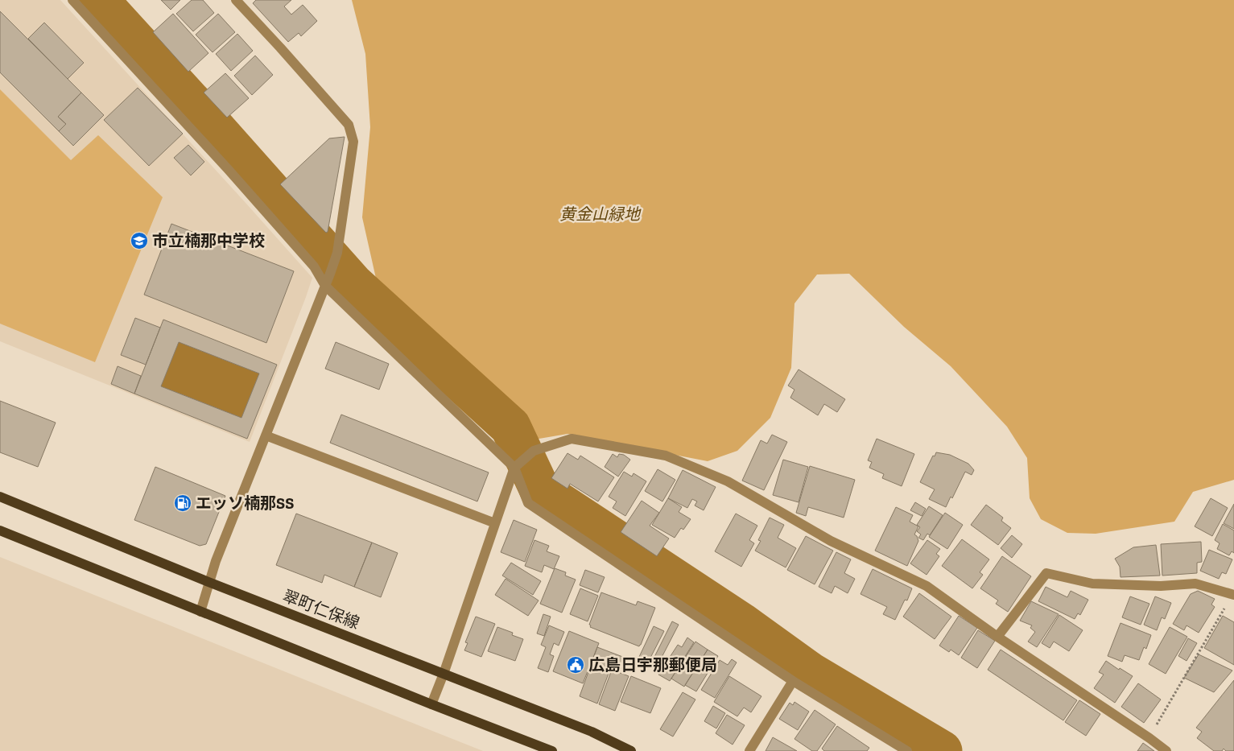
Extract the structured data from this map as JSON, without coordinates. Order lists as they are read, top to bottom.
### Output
{
  "streets": {
    "main road": ["翠町仁保線"]
  },
  "parks": ["黄金山緑地"],
  "places": {
    "school or university": ["市立楠那中学校"],
    "fuel station": ["エッソ楠那SS"],
    "public building": ["広島日宇那郵便局"]
  }
}
